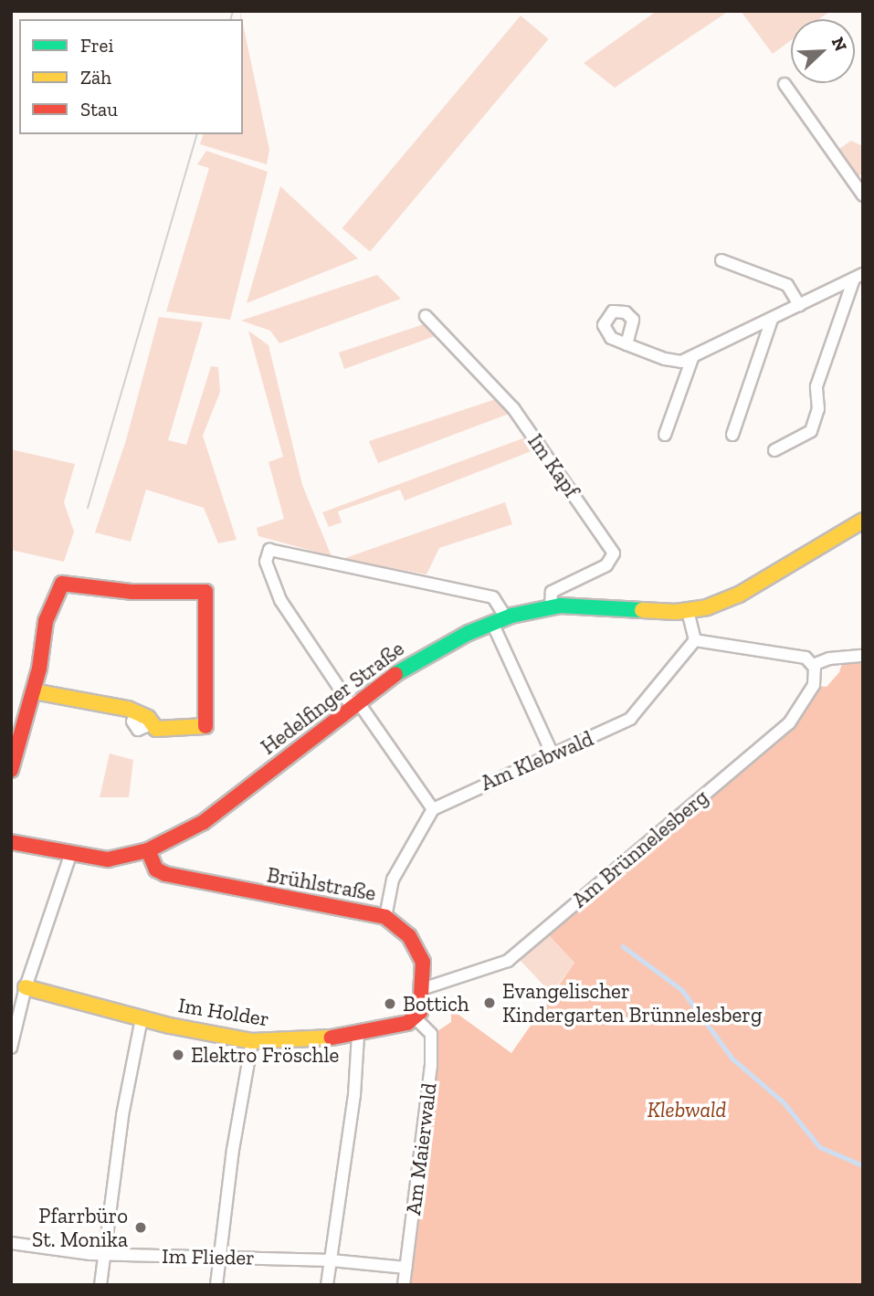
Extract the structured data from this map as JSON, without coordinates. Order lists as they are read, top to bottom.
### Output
{
  "streets": {
    "street": [
      "Im Kapf",
      "Hedelfinger Straße",
      "Am Klebwald",
      "Am Brünnelesberg",
      "Brühlstraße",
      "Im Holder",
      "Am Maierwald",
      "Im Flieder"
    ]
  },
  "crossings": [
    ["Im Kapf", "Hedelfinger Straße"],
    ["Hedelfinger Straße", "Brühlstraße"],
    ["Am Brünnelesberg", "Brühlstraße"],
    ["Brühlstraße", "Im Holder"],
    ["Brühlstraße", "Am Maierwald"],
    ["Im Holder", "Am Maierwald"],
    ["Am Maierwald", "Im Flieder"]
  ],
  "parks": ["Klebwald"],
  "places": [
    "Evangelischer Kindergarten Brünnelesberg",
    "Bottich",
    "Elektro Fröschle",
    "Pfarrbüro St. Monika"
  ],
  "legend": ["Frei", "Zäh", "Stau"],
  "north": "top right"
}
